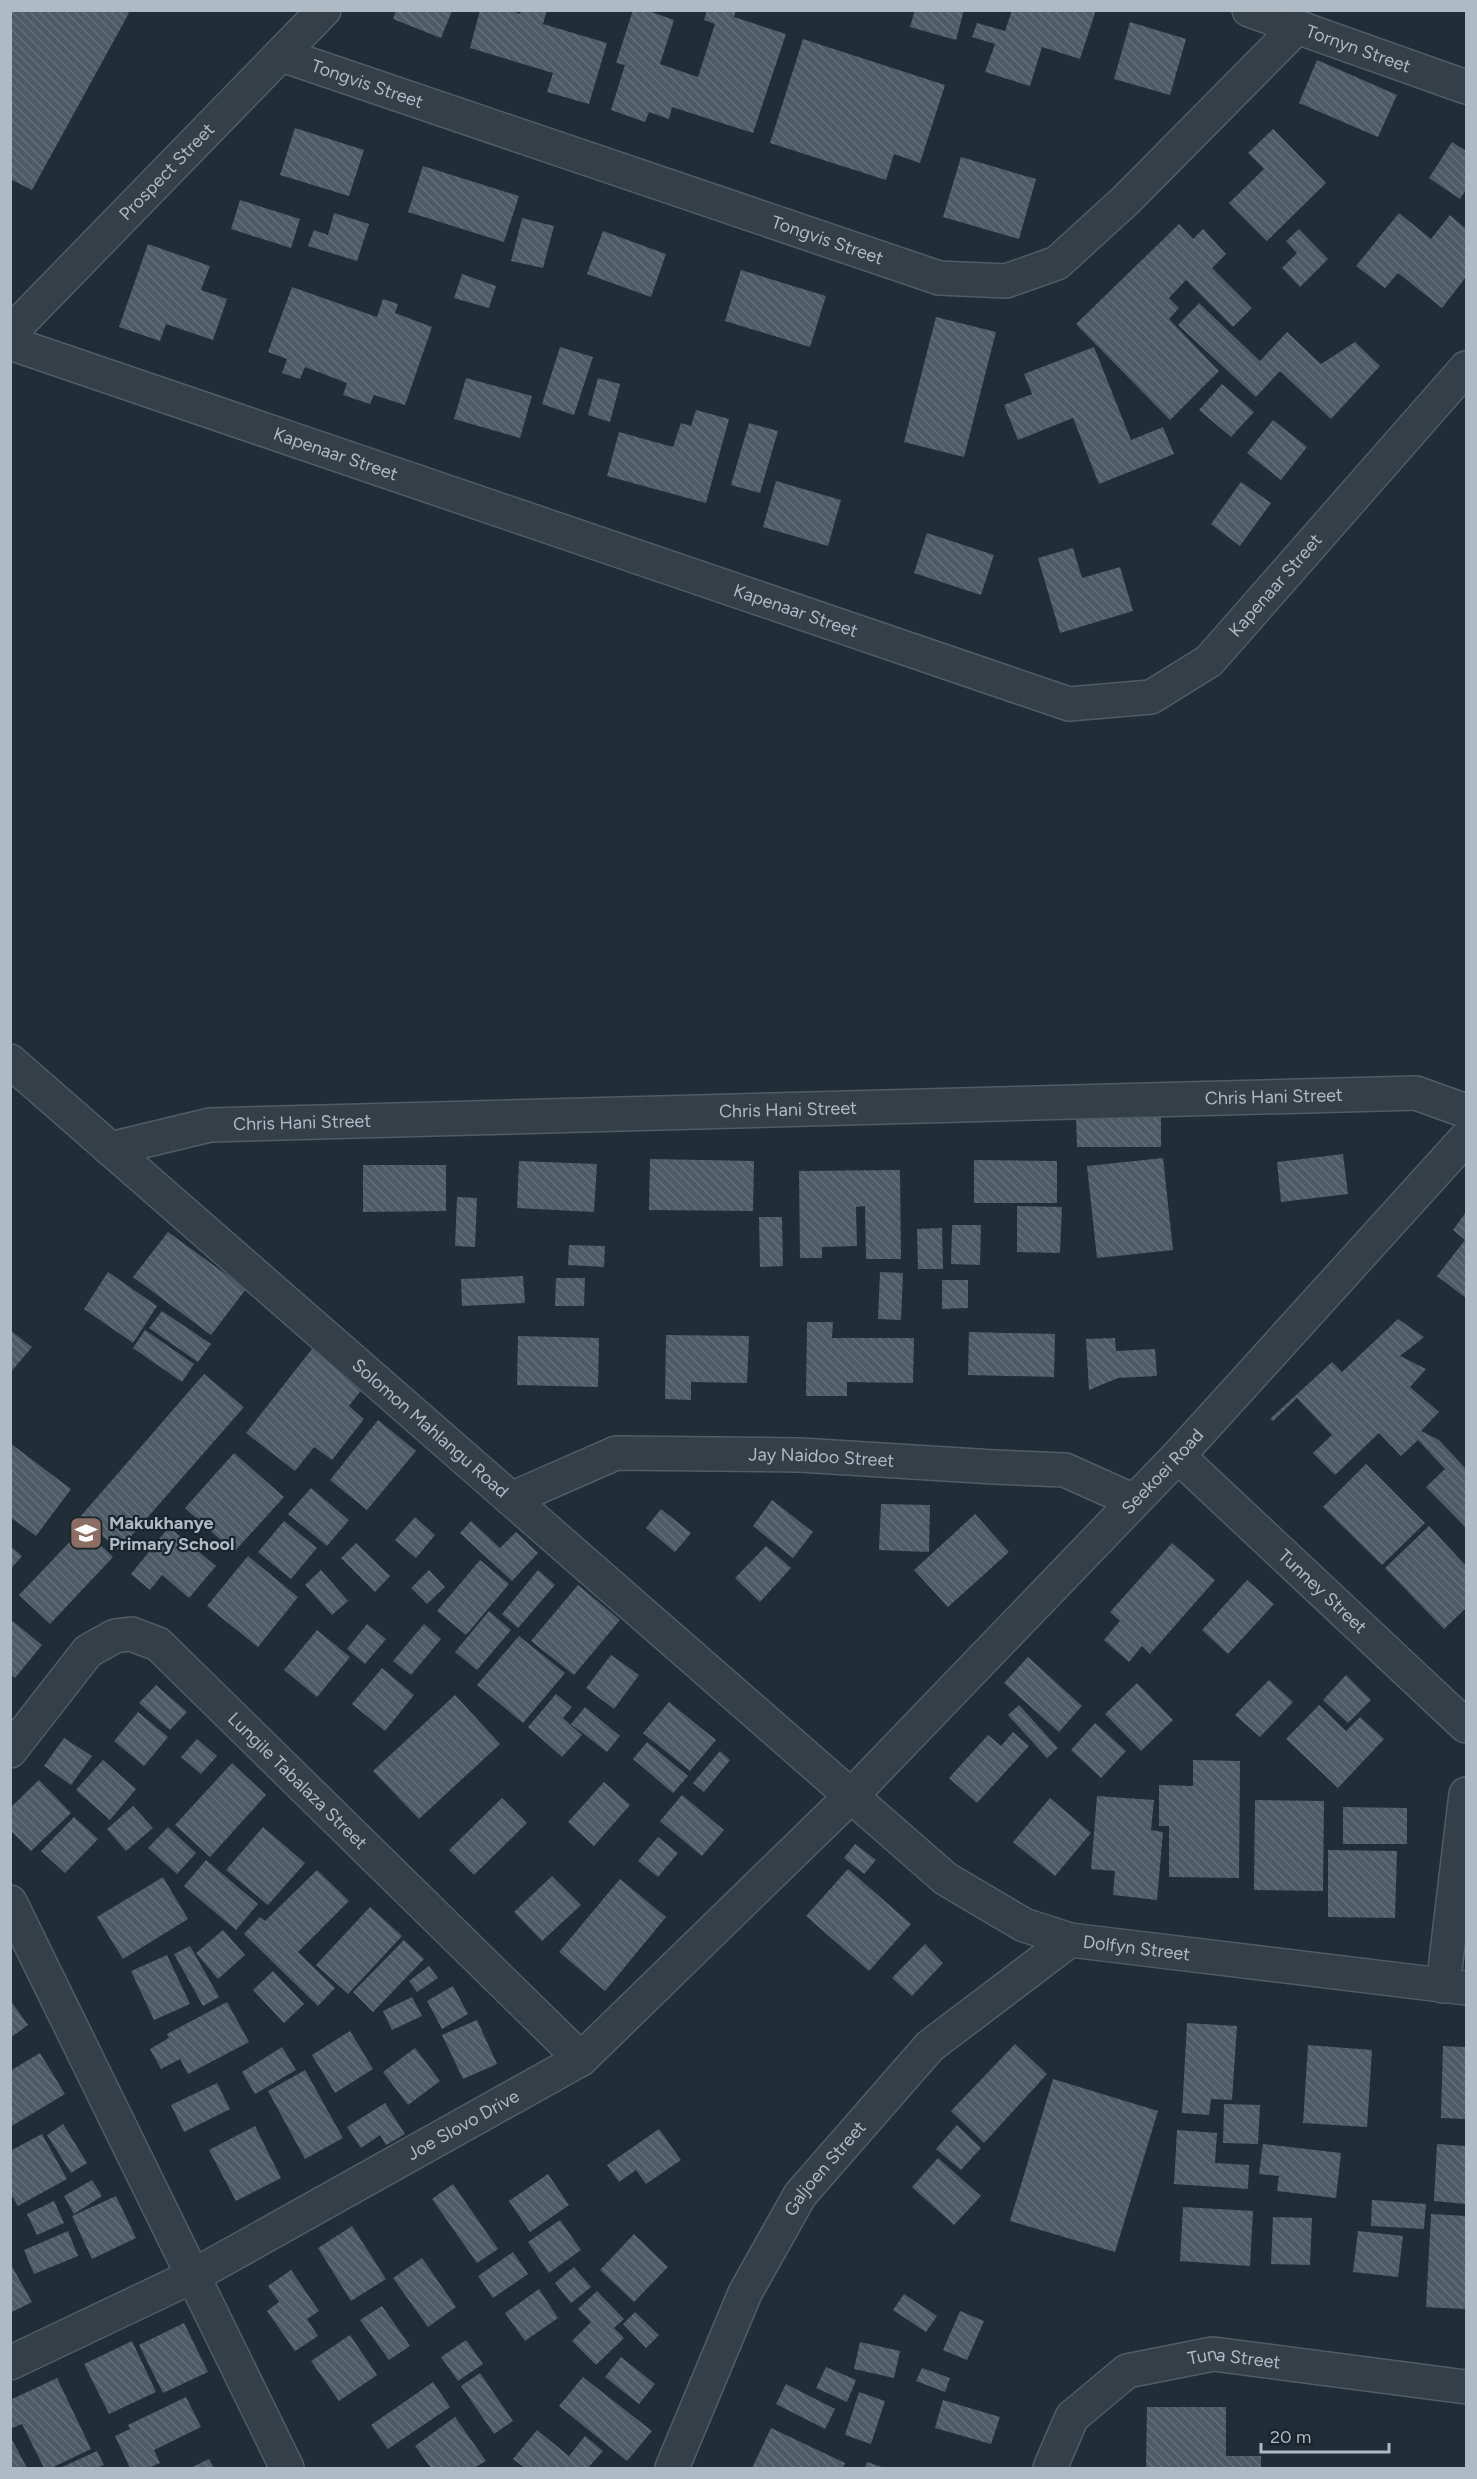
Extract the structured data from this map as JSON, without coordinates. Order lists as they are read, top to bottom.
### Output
{
  "streets": {
    "street": [
      "Tornyn Street",
      "Tongvis Street",
      "Prospect Street",
      "Kapenaar Street",
      "Chris Hani Street",
      "Solomon Mahlangu Road",
      "Jay Naidoo Street",
      "Seekoei Road",
      "Tunney Street",
      "Lungile Tabalaza Street",
      "Dolfyn Street",
      "Joe Slovo Drive",
      "Galjoen Street",
      "Tuna Street"
    ]
  },
  "crossings": [
    ["Tornyn Street", "Tongvis Street"],
    ["Tongvis Street", "Prospect Street"],
    ["Chris Hani Street", "Solomon Mahlangu Road"],
    ["Solomon Mahlangu Road", "Jay Naidoo Street"],
    ["Solomon Mahlangu Road", "Seekoei Road"],
    ["Solomon Mahlangu Road", "Dolfyn Street"],
    ["Solomon Mahlangu Road", "Joe Slovo Drive"],
    ["Jay Naidoo Street", "Seekoei Road"],
    ["Seekoei Road", "Tunney Street"],
    ["Seekoei Road", "Dolfyn Street"],
    ["Seekoei Road", "Joe Slovo Drive"],
    ["Lungile Tabalaza Street", "Joe Slovo Drive"],
    ["Dolfyn Street", "Joe Slovo Drive"],
    ["Dolfyn Street", "Galjoen Street"]
  ],
  "places": {
    "school or university": ["Makukhanye Primary School"]
  },
  "scale_bar": "20 m"
}
